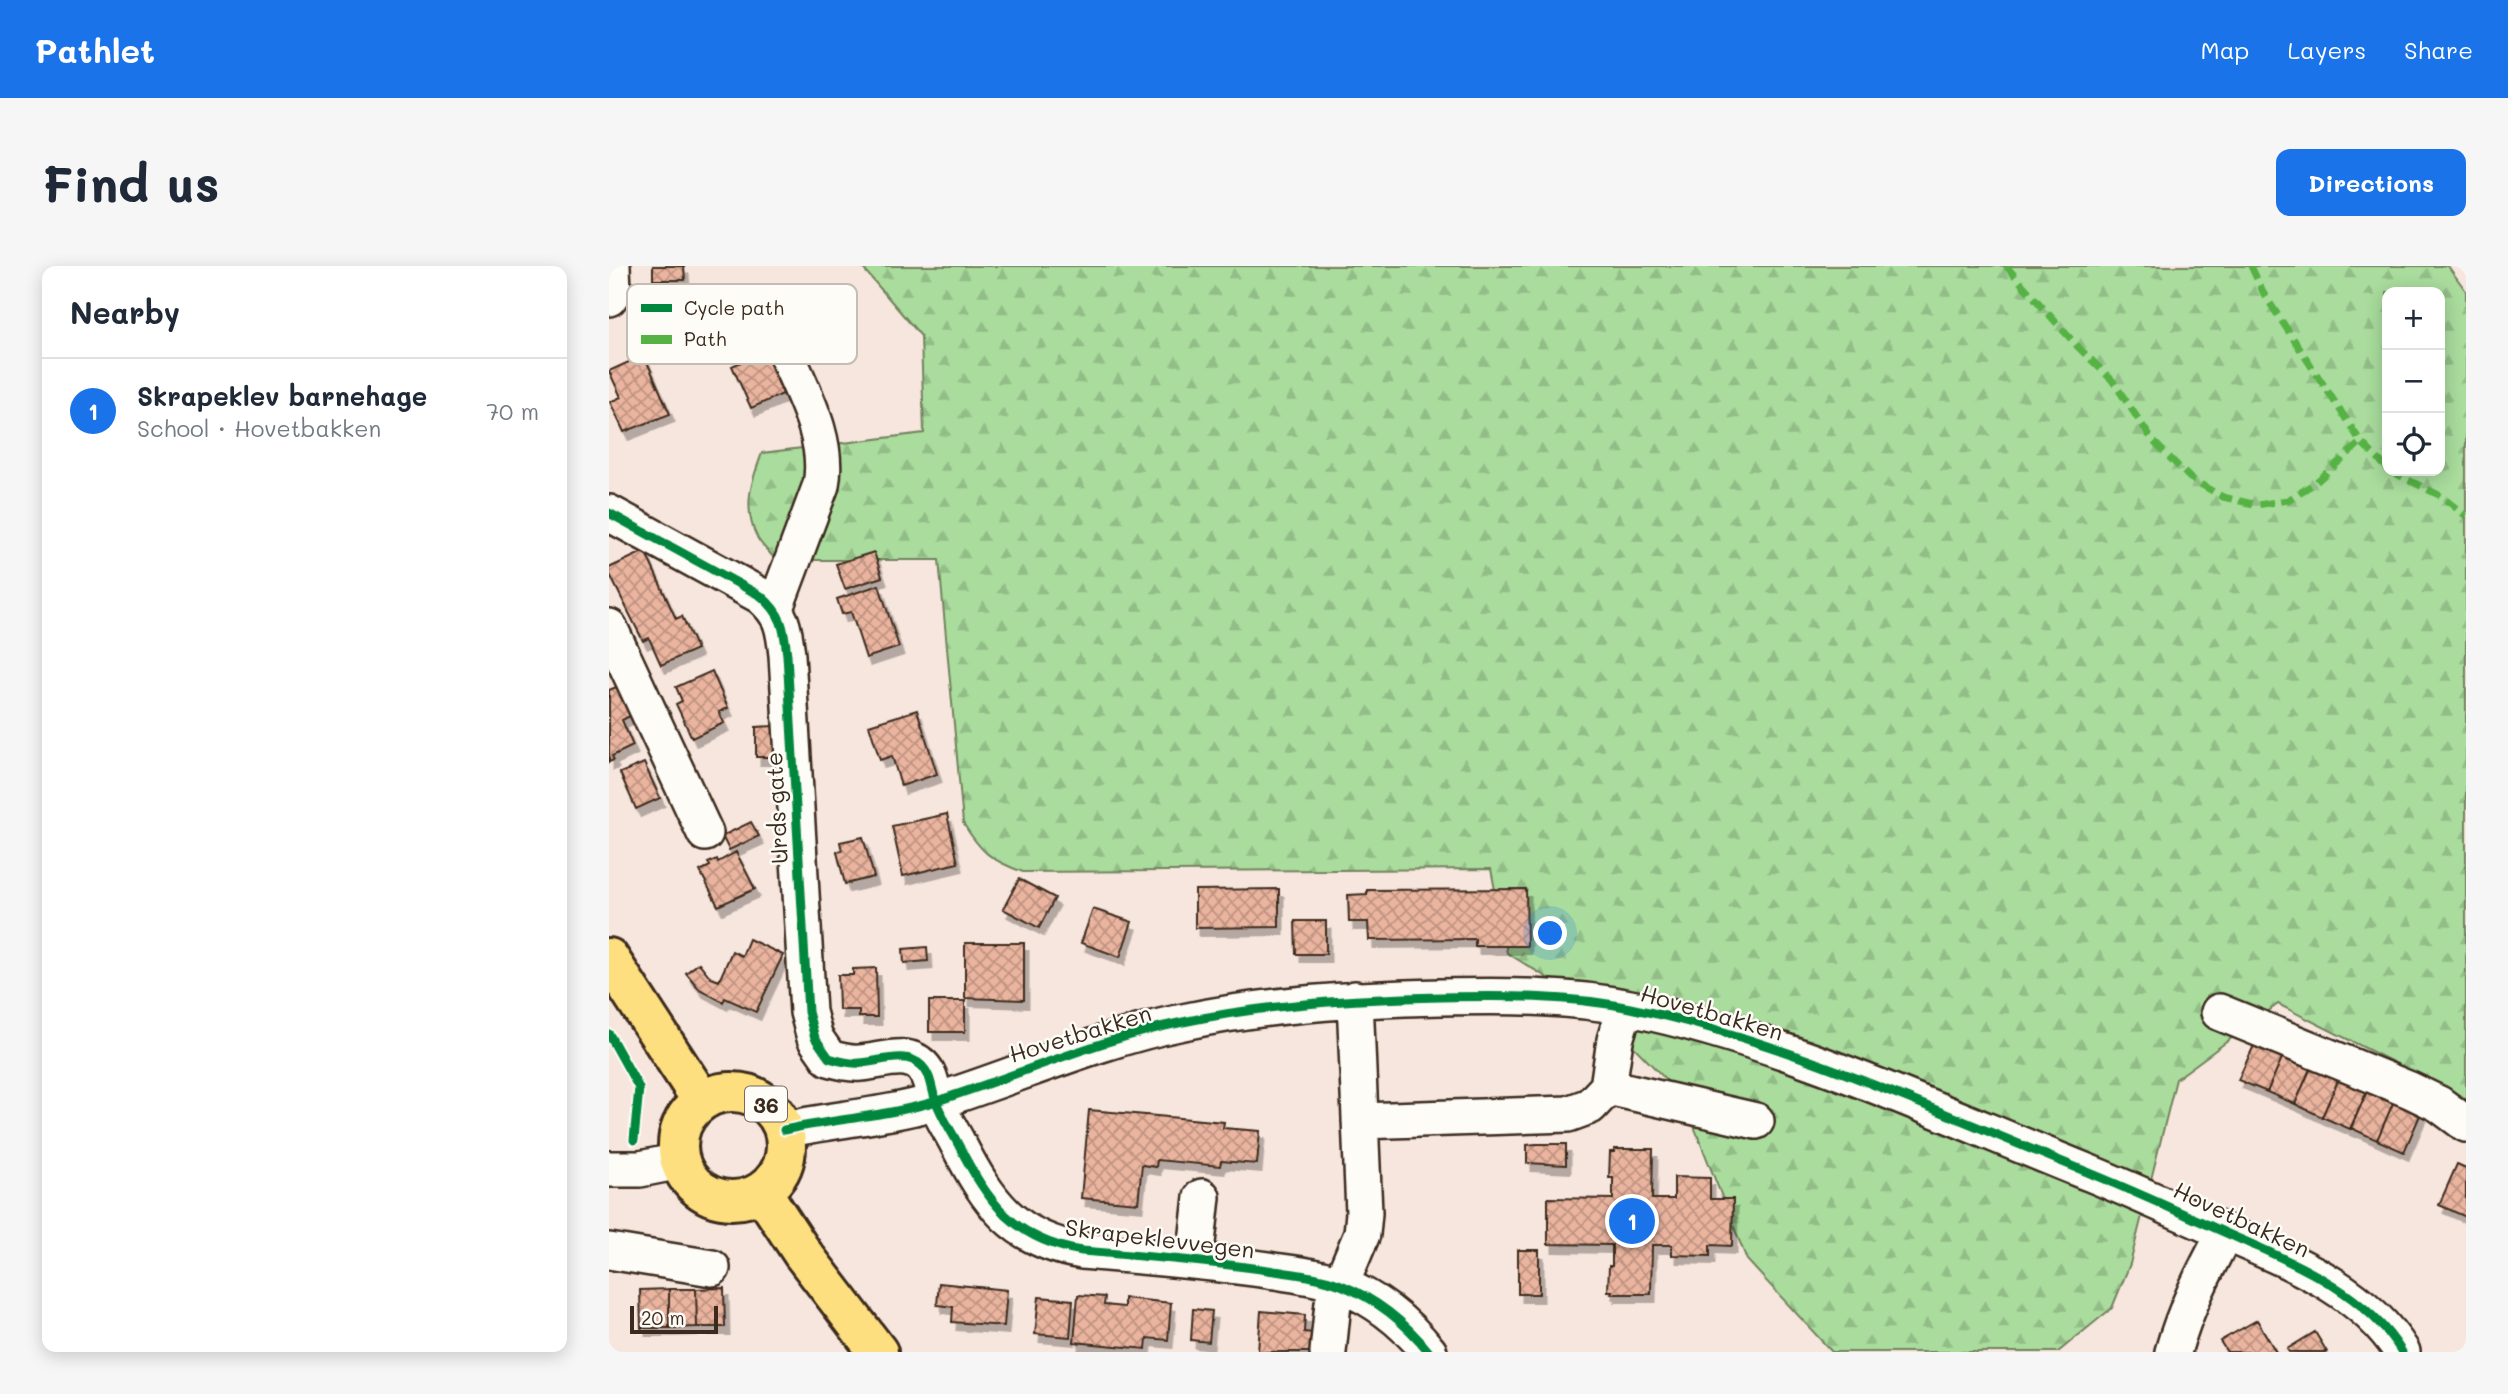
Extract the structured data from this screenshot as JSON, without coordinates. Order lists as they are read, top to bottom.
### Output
{
  "streets": {
    "highway": ["36"],
    "street": ["Urds gate", "Hovetbakken", "Skrapeklevvegen"]
  },
  "crossings": [
    ["Urds gate", "Hovetbakken"],
    ["Urds gate", "Skrapeklevvegen"],
    ["Hovetbakken", "36"],
    ["Hovetbakken", "Skrapeklevvegen"]
  ],
  "legend": ["Cycle path", "Path"],
  "scale_bar": "20 m",
  "page": {
    "header": "Pathlet",
    "nav": ["Map", "Layers", "Share"],
    "buttons": "Directions",
    "title": "Find us",
    "heading": "Nearby",
    "map_buttons": ["+", "−"],
    "list": [
      {
        "mark": "1",
        "name": "Skrapeklev barnehage",
        "note": "School · Hovetbakken",
        "value": "70 m"
      }
    ],
    "pins": "1",
    "scale": "20 m"
  }
}
